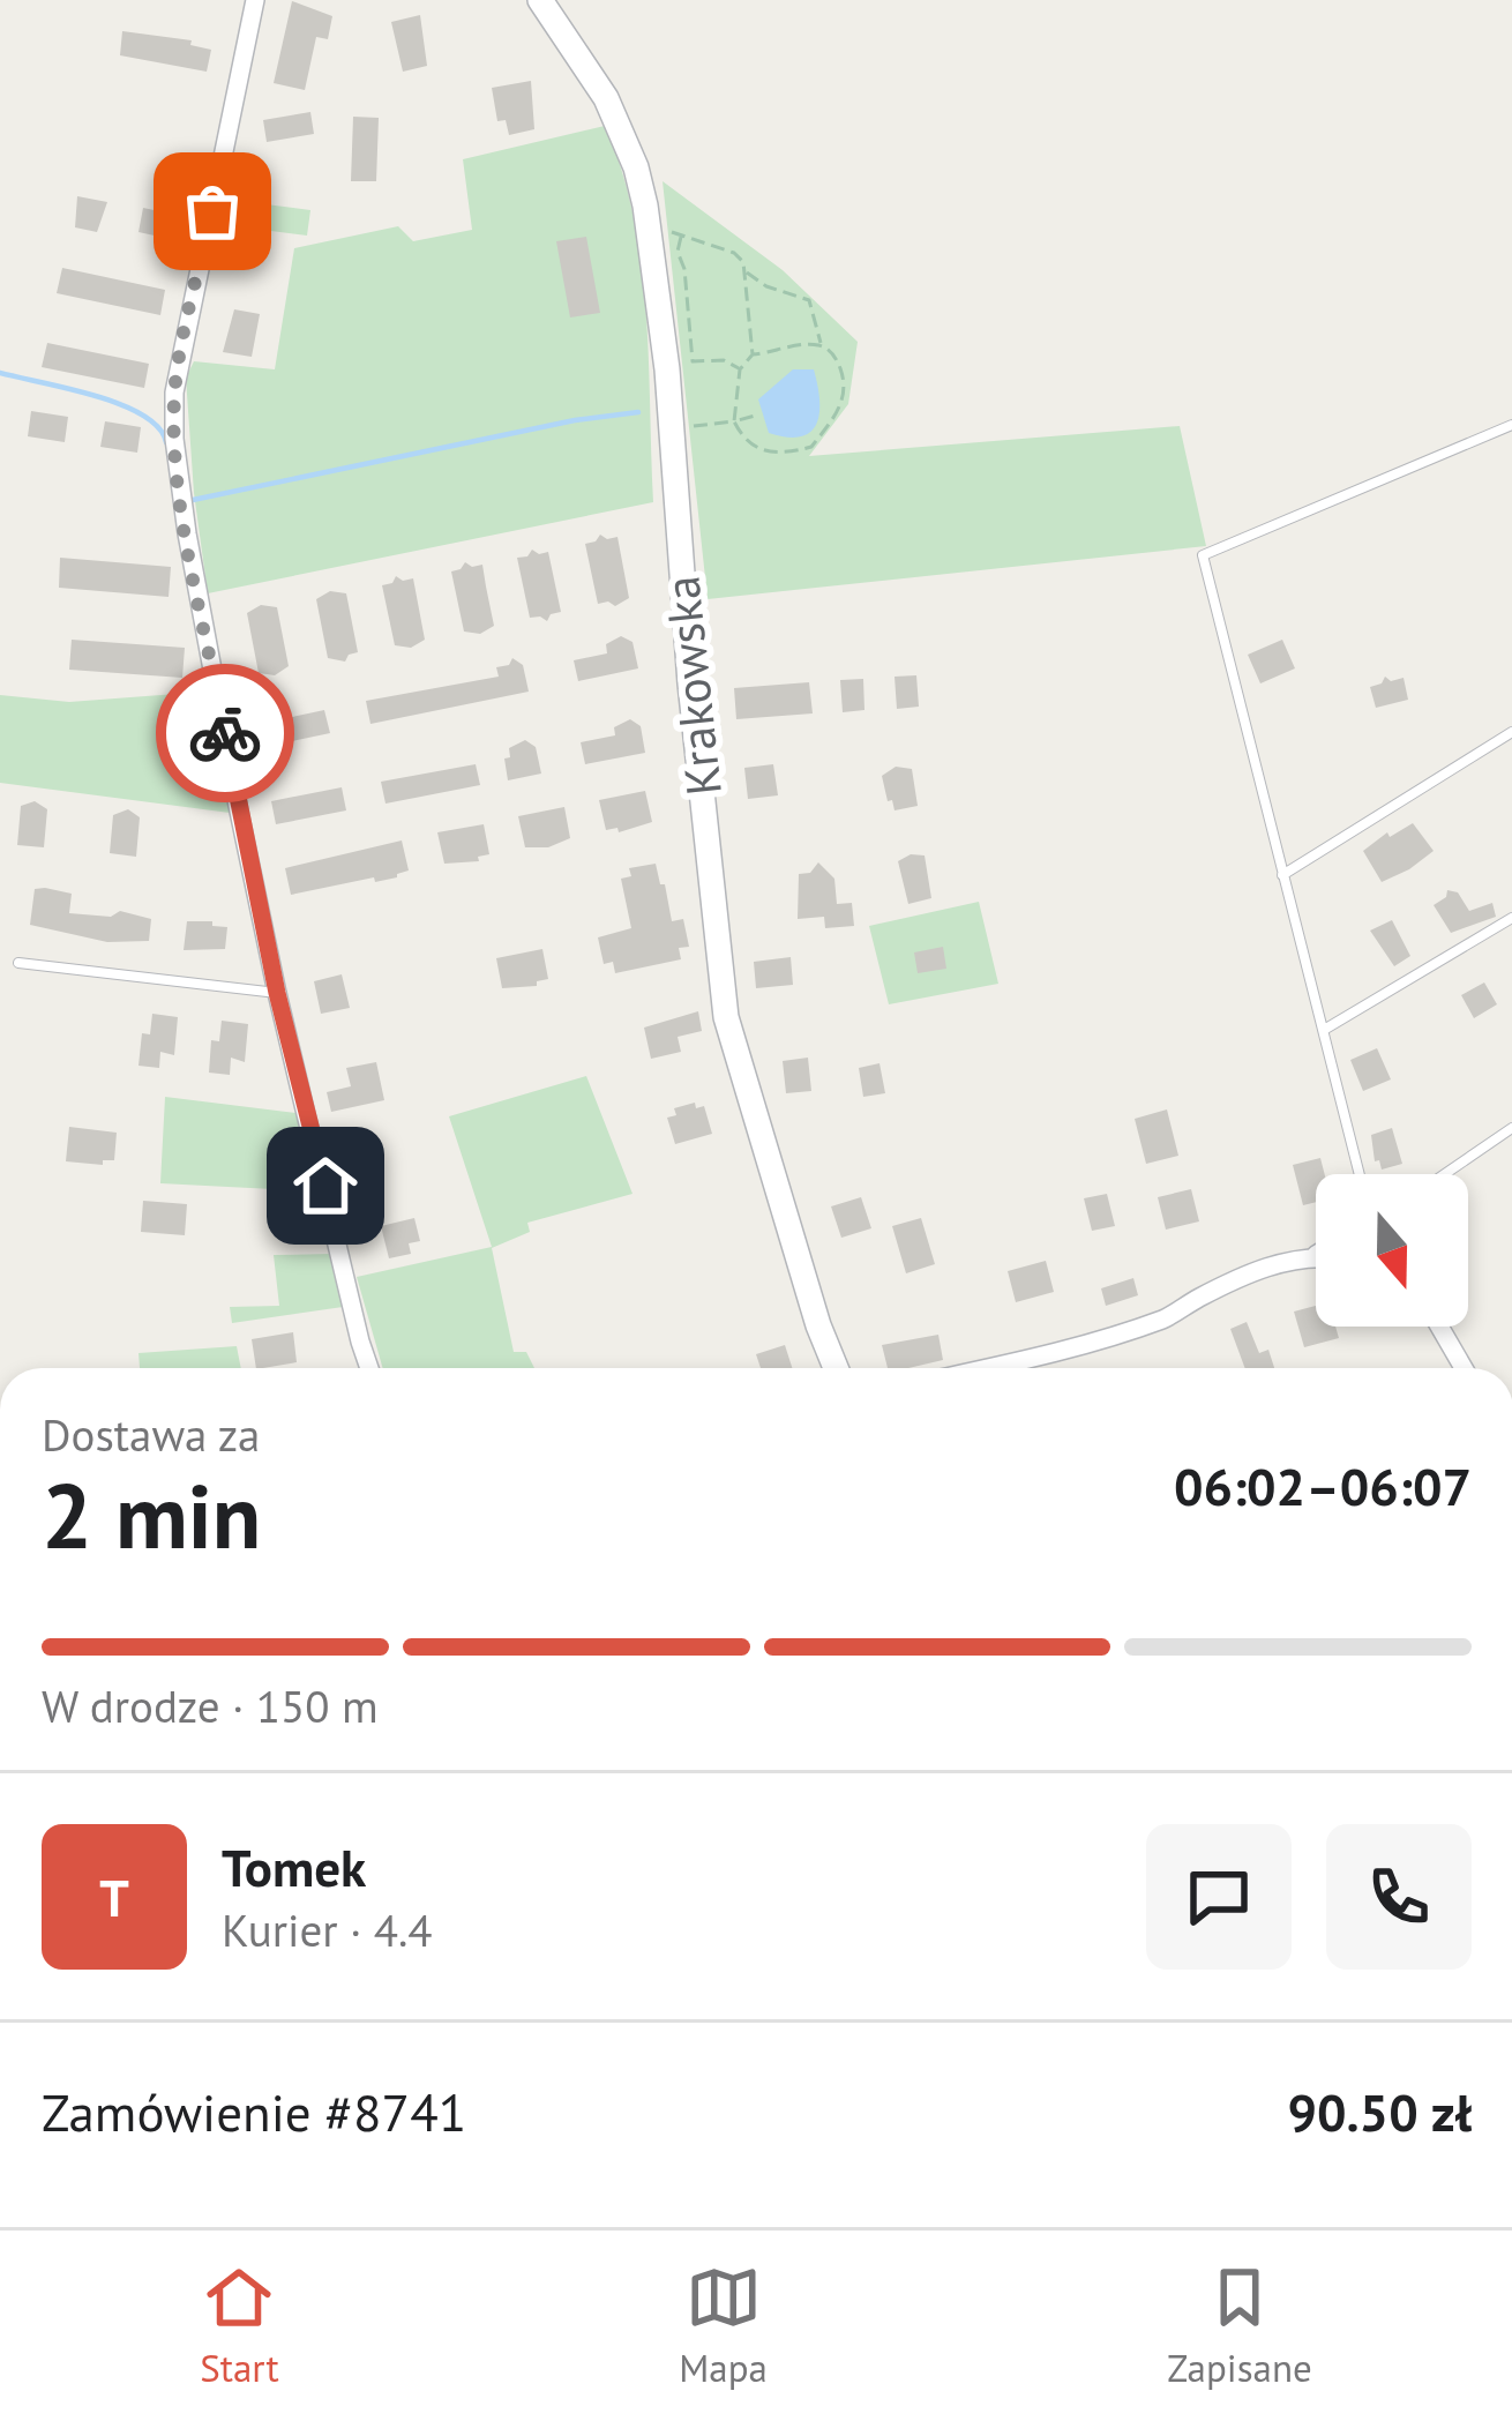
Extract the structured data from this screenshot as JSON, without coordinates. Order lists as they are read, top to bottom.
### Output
{
  "streets": {
    "street": ["Krakowska"]
  },
  "north": "bottom",
  "page": {
    "heading": ["2 min", "Dostawa za", "06:02–06:07"],
    "panel": [
      "Tomek",
      "Kurier · 4.4",
      "Zamówienie #8741",
      "90.50 zł"
    ],
    "bar": "W drodze · 150 m",
    "round": "T",
    "tabs": ["Start", "Mapa", "Zapisane"]
  }
}
